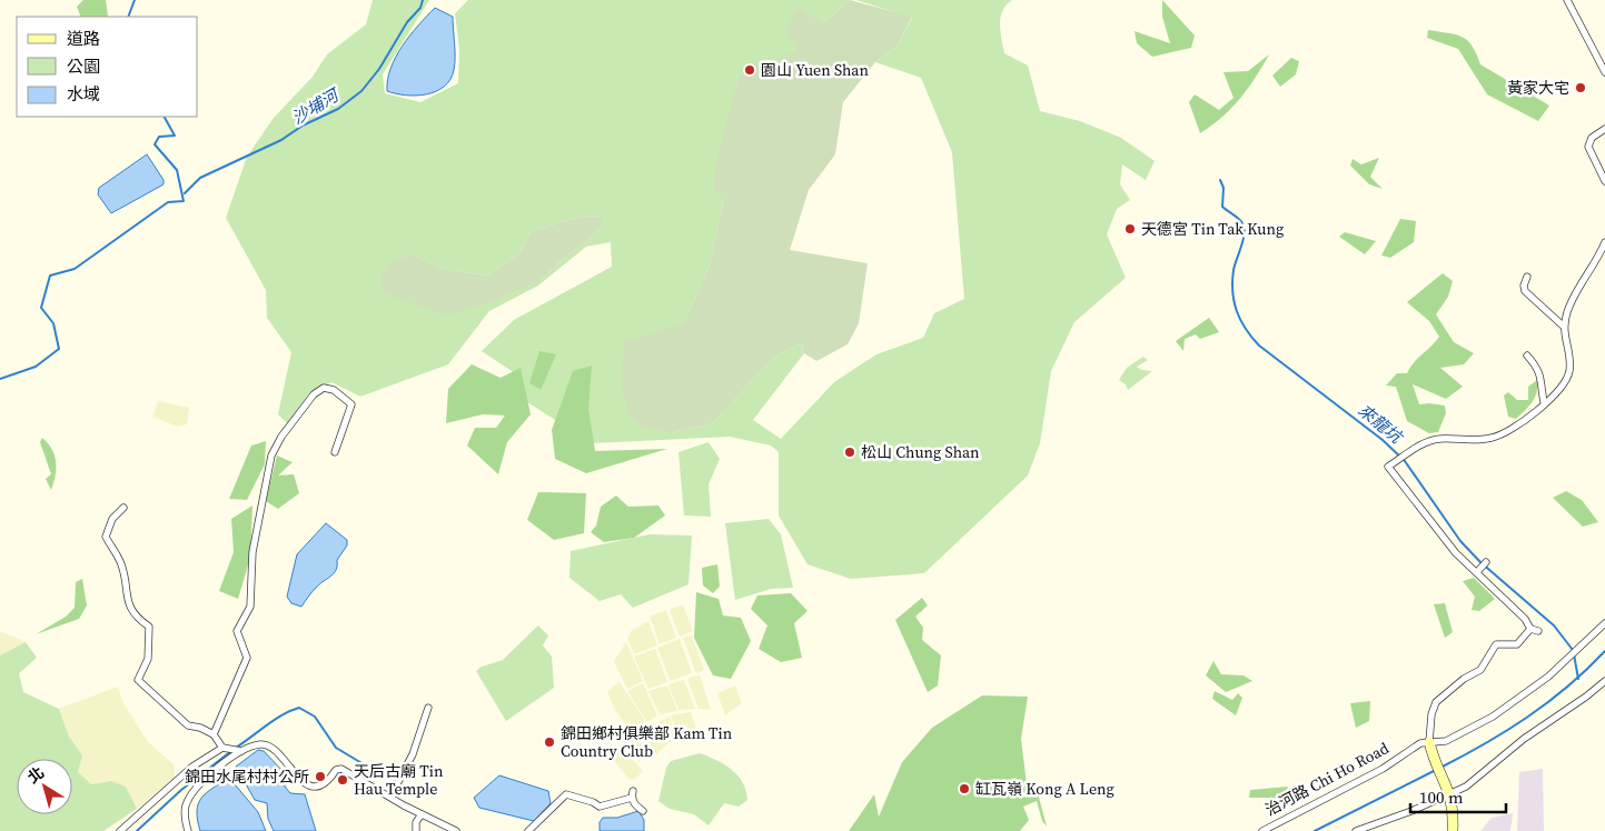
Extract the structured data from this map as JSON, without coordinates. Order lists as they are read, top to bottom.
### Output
{
  "streets": {
    "street": ["治河路 Chi Ho Road"]
  },
  "water": ["沙埔河", "來龍坑"],
  "places": [
    "園山 Yuen Shan",
    "黃家大宅",
    "天德宮 Tin Tak Kung",
    "松山 Chung Shan",
    "錦田鄉村俱樂部 Kam Tin Country Club",
    "錦田水尾村村公所",
    "天后古廟 Tin Hau Temple",
    "缸瓦嶺 Kong A Leng"
  ],
  "legend": ["道路", "公園", "水域"],
  "scale_bar": "100 m",
  "north": "top left"
}
